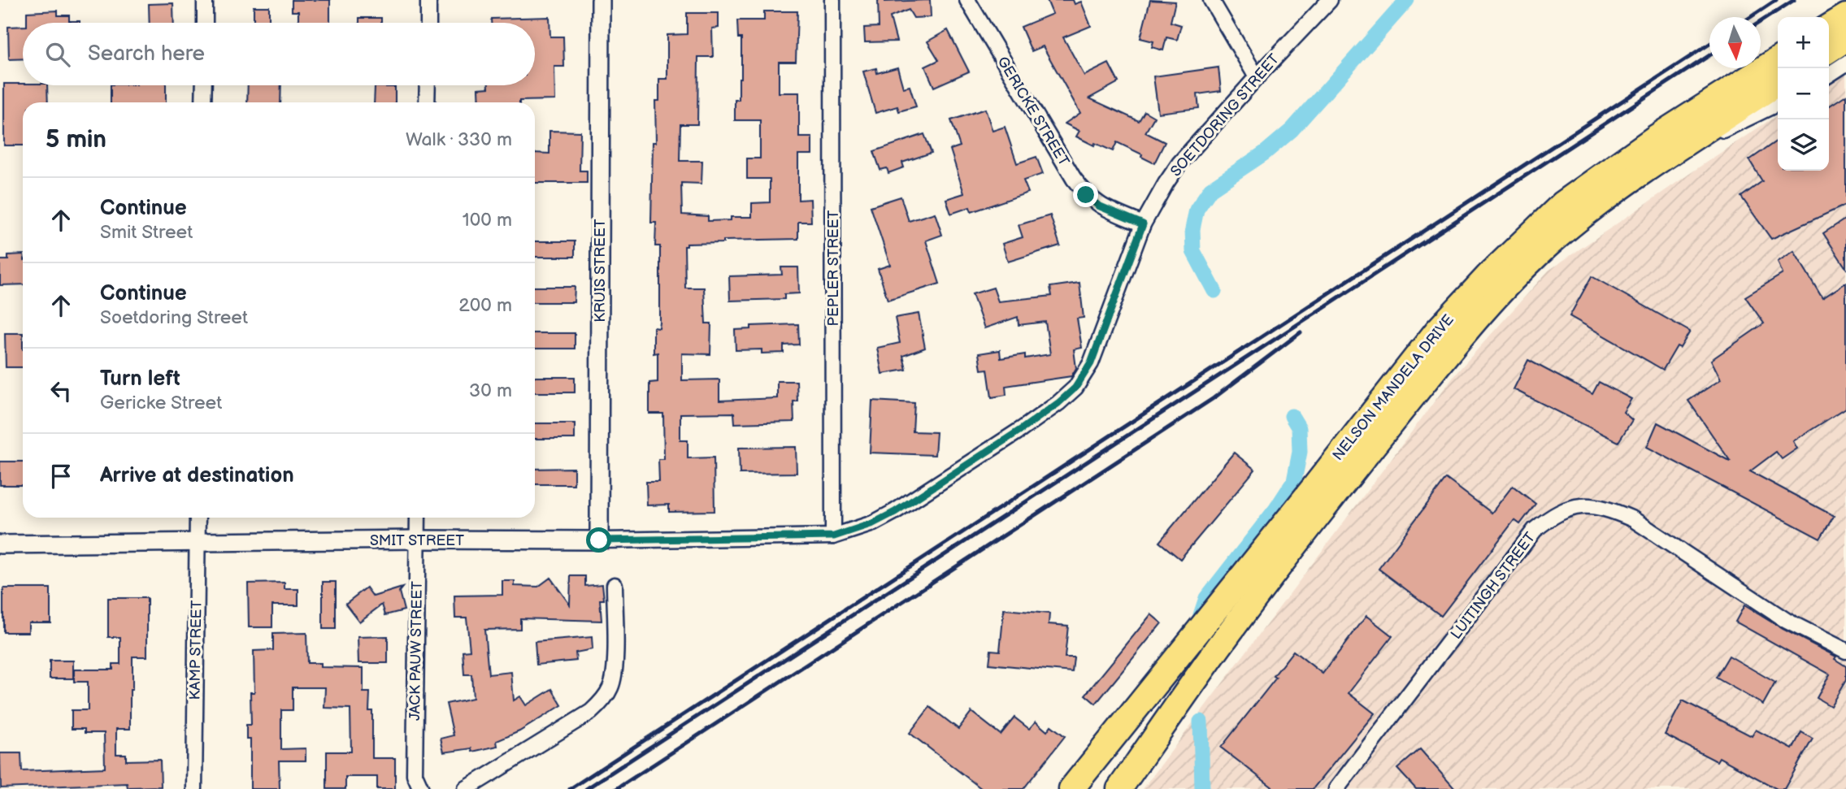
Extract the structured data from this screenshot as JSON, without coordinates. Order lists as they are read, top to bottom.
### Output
{
  "streets": {
    "highway": ["NELSON MANDELA DRIVE"],
    "street": [
      "GERICKE STREET",
      "SOETDORING STREET",
      "PEPLER STREET",
      "KRUIS STREET",
      "SMIT STREET",
      "LUITINGH STREET",
      "KAMP STREET",
      "JACK PAUW STREET"
    ]
  },
  "crossings": [
    ["GERICKE STREET", "SOETDORING STREET"],
    ["SOETDORING STREET", "PEPLER STREET"],
    ["SOETDORING STREET", "SMIT STREET"],
    ["PEPLER STREET", "SMIT STREET"],
    ["KRUIS STREET", "SMIT STREET"],
    ["SMIT STREET", "KAMP STREET"],
    ["SMIT STREET", "JACK PAUW STREET"]
  ],
  "north": "bottom",
  "page": {
    "map_buttons": ["+", "−"],
    "search": "Search here",
    "heading": ["5 min", "Walk · 330 m"],
    "list": [
      ["Continue", "Smit Street", "100 m"],
      ["Continue", "Soetdoring Street", "200 m"],
      ["Turn left", "Gericke Street", "30 m"],
      "Arrive at destination"
    ]
  }
}
